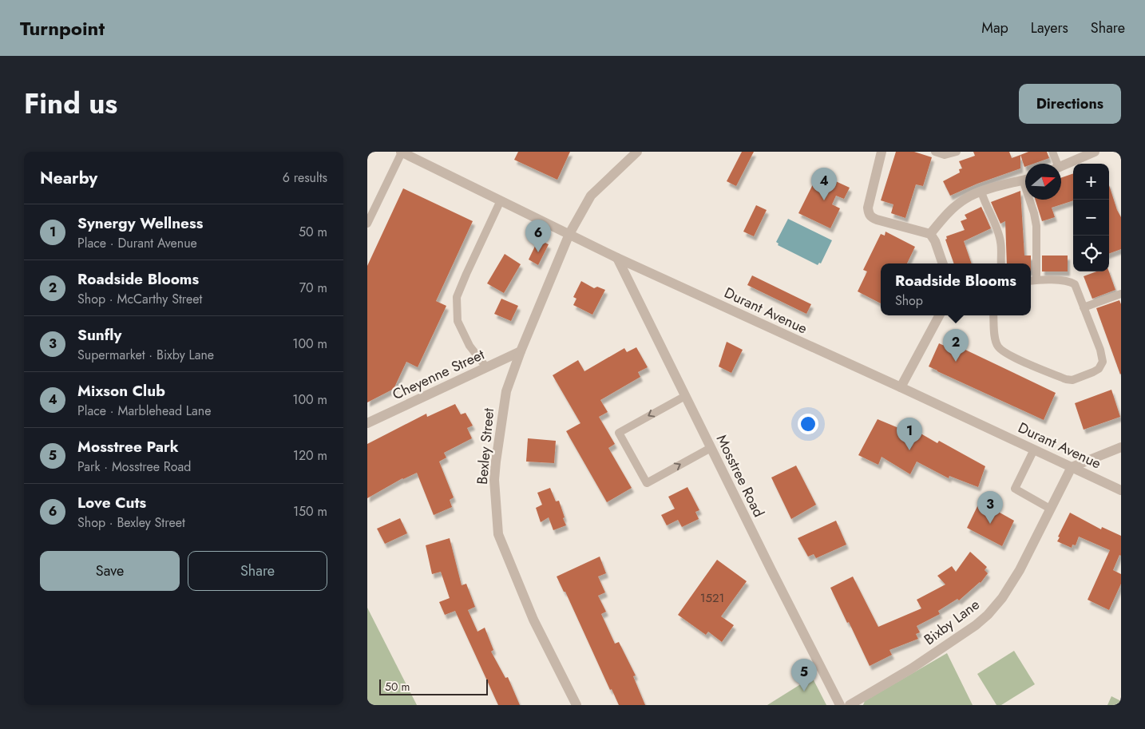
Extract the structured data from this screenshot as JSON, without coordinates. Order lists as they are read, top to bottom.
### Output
{
  "streets": {
    "street": [
      "Durant Avenue",
      "Cheyenne Street",
      "Bexley Street",
      "Mosstree Road",
      "Bixby Lane"
    ]
  },
  "crossings": [
    ["Durant Avenue", "Bexley Street"],
    ["Durant Avenue", "Mosstree Road"],
    ["Durant Avenue", "Bixby Lane"],
    ["Cheyenne Street", "Bexley Street"]
  ],
  "house_numbers": ["1521"],
  "scale_bar": "50 m",
  "north": "right",
  "page": {
    "header": "Turnpoint",
    "nav": ["Map", "Layers", "Share"],
    "title": "Find us",
    "buttons": [
      "Directions",
      ["Save", "Share"]
    ],
    "heading": ["Nearby", "6 results"],
    "map_buttons": ["+", "−"],
    "pins": [
      "4",
      "6",
      "2",
      "1",
      "3",
      "5"
    ],
    "list": [
      {
        "mark": "1",
        "name": "Synergy Wellness",
        "note": "Place · Durant Avenue",
        "value": "50 m"
      },
      {
        "mark": "2",
        "name": "Roadside Blooms",
        "note": "Shop · McCarthy Street",
        "value": "70 m"
      },
      {
        "mark": "3",
        "name": "Sunfly",
        "note": "Supermarket · Bixby Lane",
        "value": "100 m"
      },
      {
        "mark": "4",
        "name": "Mixson Club",
        "note": "Place · Marblehead Lane",
        "value": "100 m"
      },
      {
        "mark": "5",
        "name": "Mosstree Park",
        "note": "Park · Mosstree Road",
        "value": "120 m"
      },
      {
        "mark": "6",
        "name": "Love Cuts",
        "note": "Shop · Bexley Street",
        "value": "150 m"
      }
    ],
    "popup": ["Roadside Blooms", "Shop"],
    "scale": "50 m"
  }
}
